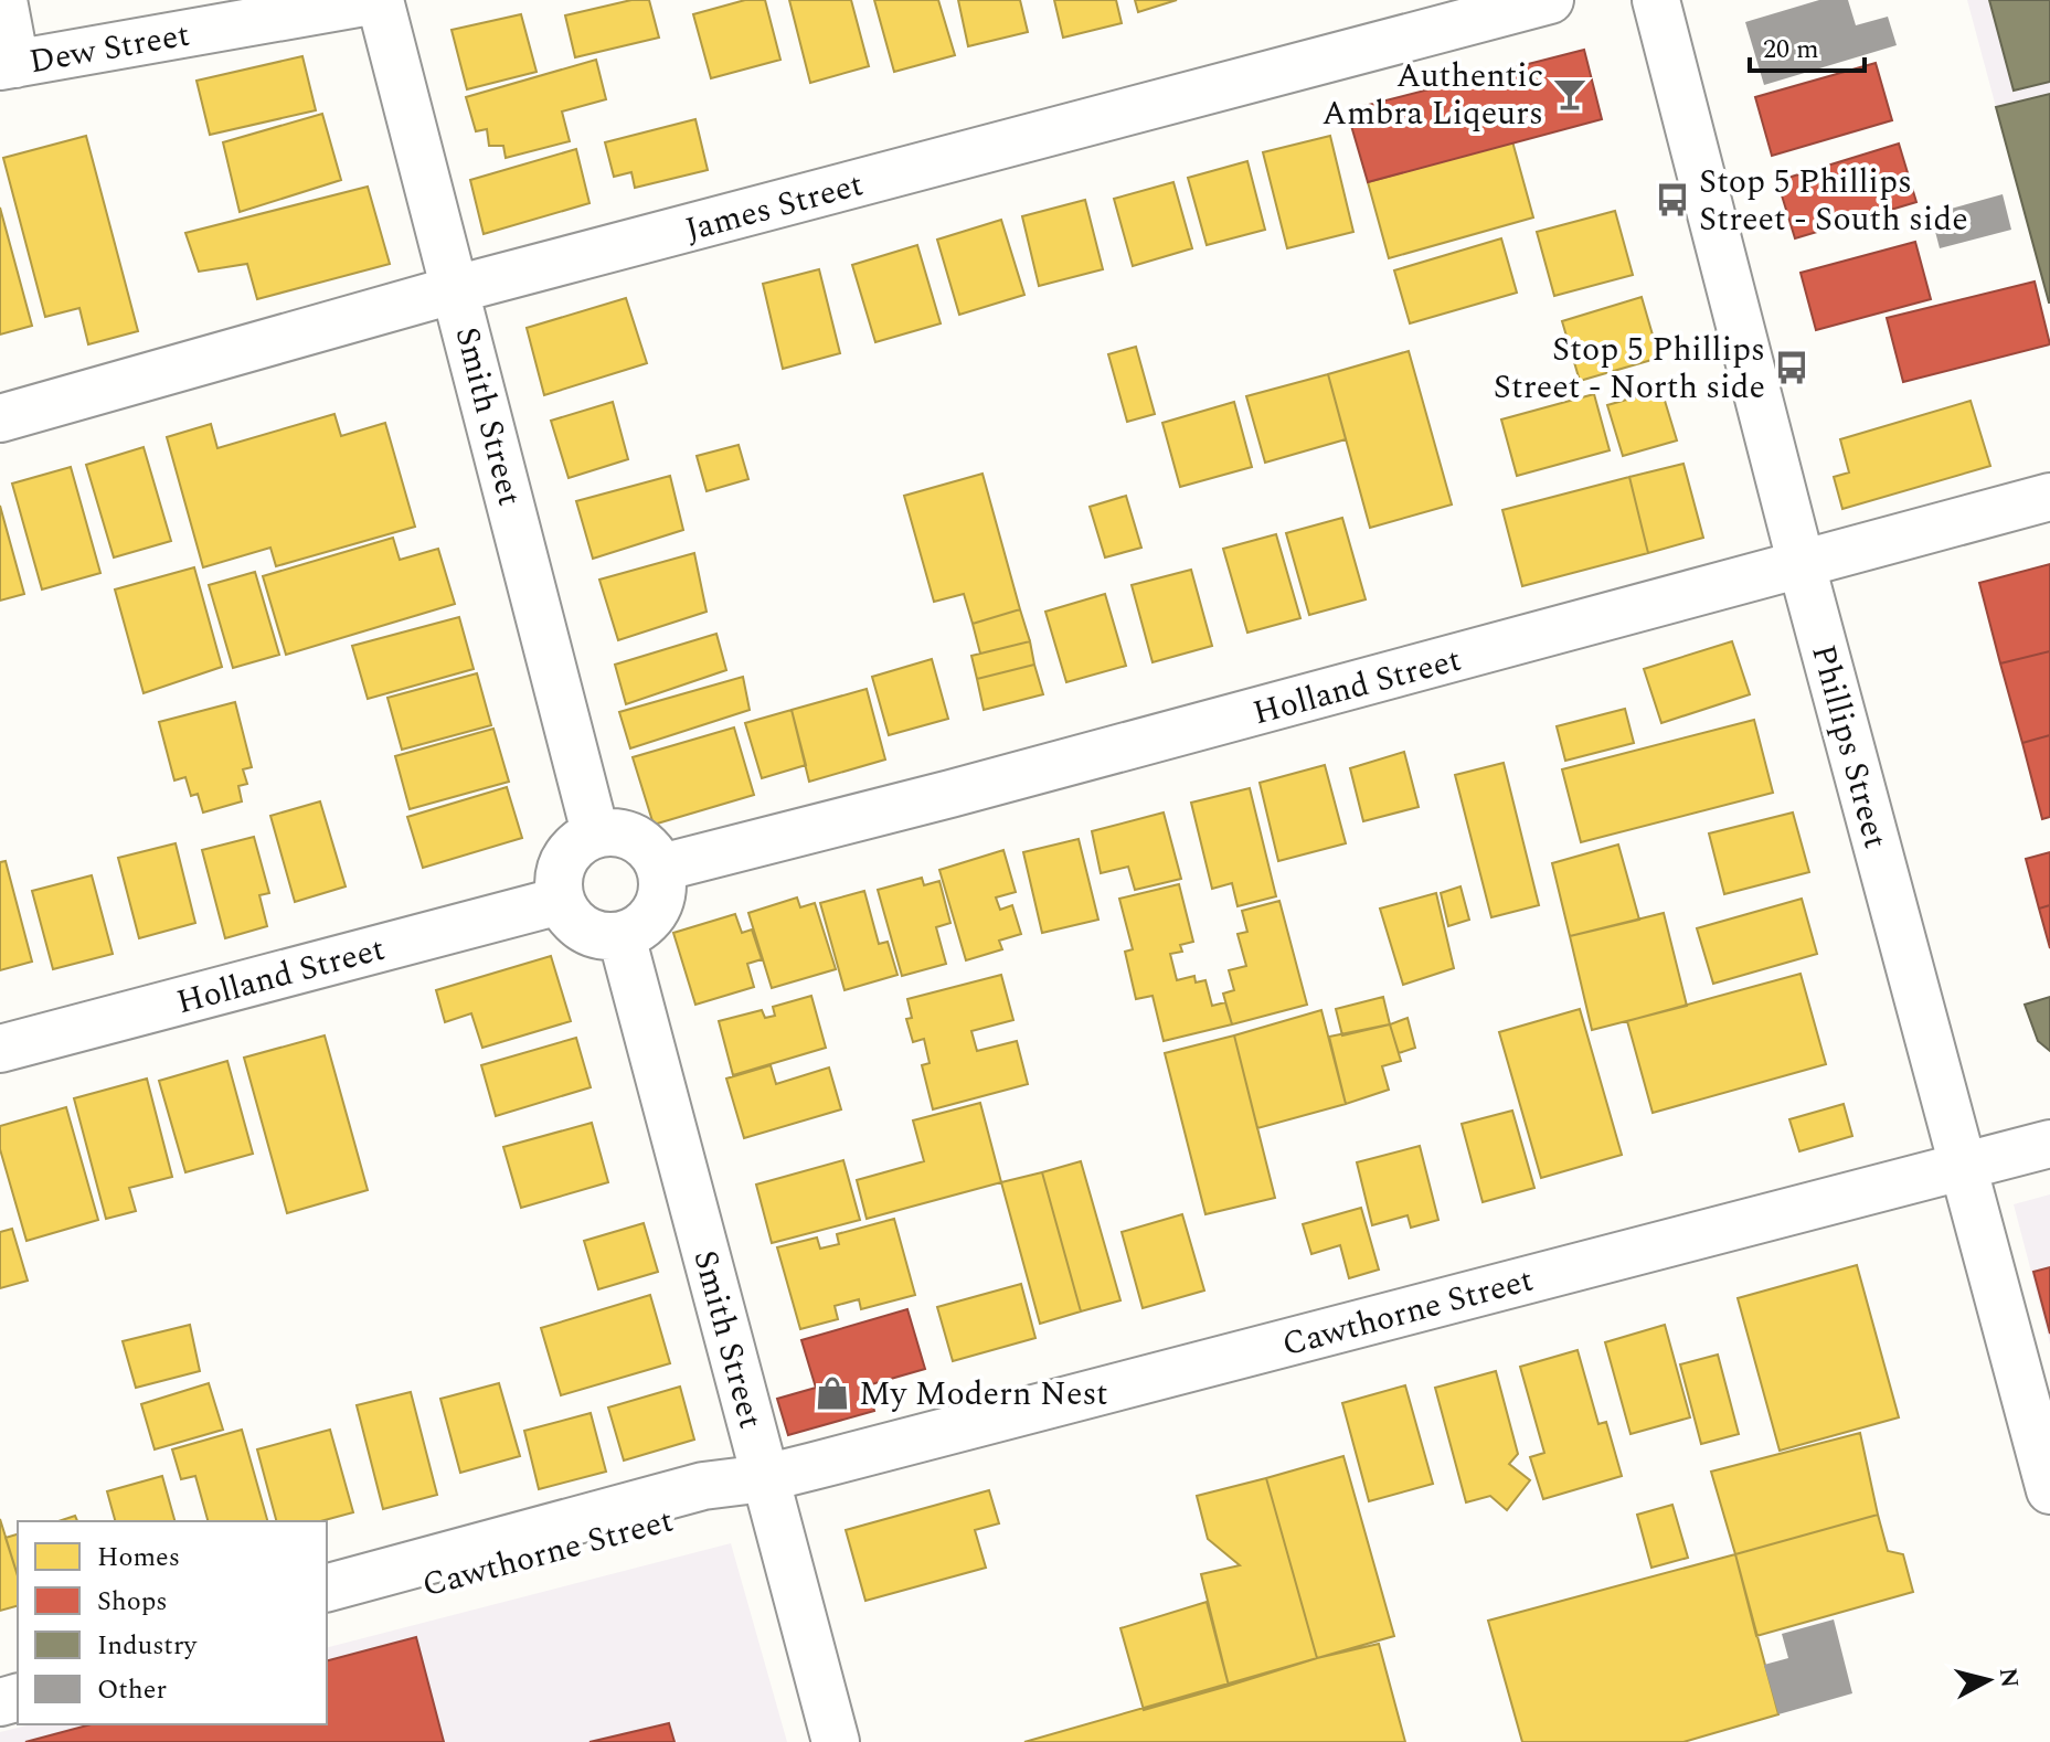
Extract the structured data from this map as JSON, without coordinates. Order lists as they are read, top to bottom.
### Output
{
  "streets": {
    "street": [
      "Dew Street",
      "James Street",
      "Smith Street",
      "Holland Street",
      "Phillips Street",
      "Cawthorne Street"
    ]
  },
  "crossings": [
    ["Dew Street", "Smith Street"],
    ["James Street", "Smith Street"],
    ["Smith Street", "Holland Street"],
    ["Smith Street", "Cawthorne Street"],
    ["Holland Street", "Phillips Street"],
    ["Phillips Street", "Cawthorne Street"]
  ],
  "places": {
    "bar": ["Authentic Ambra Liqeurs"],
    "bus stop": ["Stop 5 Phillips Street - South side", "Stop 5 Phillips Street - North side"],
    "shop": ["My Modern Nest"]
  },
  "legend": [
    "Homes",
    "Shops",
    "Industry",
    "Other"
  ],
  "scale_bar": "20 m",
  "north": "right"
}
